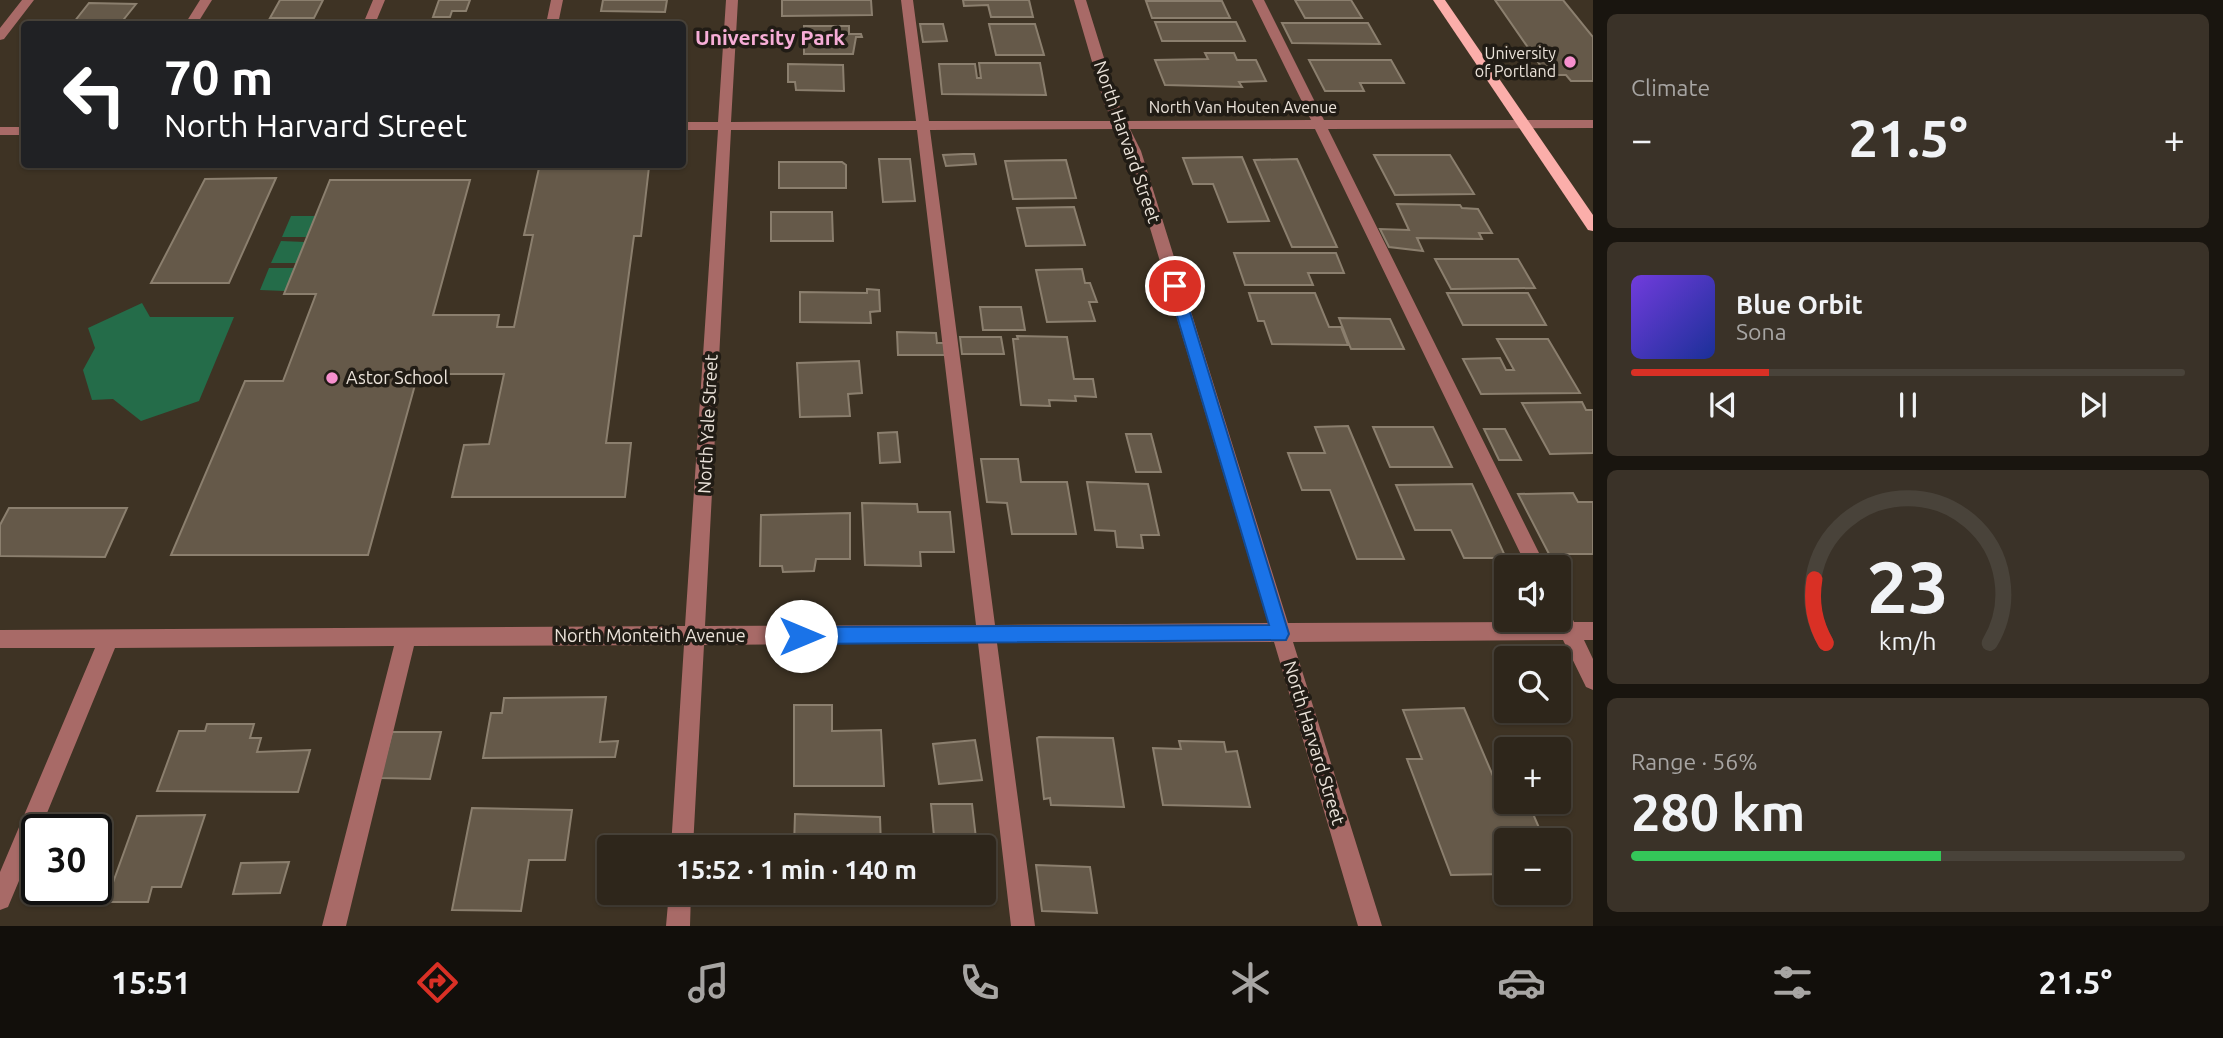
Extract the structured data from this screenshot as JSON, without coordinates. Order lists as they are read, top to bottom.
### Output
{
  "streets": {
    "street": [
      "North Van Houten Avenue",
      "North Harvard Street",
      "North Yale Street",
      "North Monteith Avenue"
    ]
  },
  "crossings": [
    ["North Van Houten Avenue", "North Harvard Street"],
    ["North Van Houten Avenue", "North Yale Street"],
    ["North Harvard Street", "North Monteith Avenue"],
    ["North Yale Street", "North Monteith Avenue"]
  ],
  "districts": ["University Park"],
  "places": ["University of Portland", "Astor School"],
  "page": {
    "tile": [
      "Climate",
      ["Range · 56%", "280 km"]
    ],
    "turn": ["70 m", "North Harvard Street"],
    "heat": ["−", "21.5°", "+"],
    "song": ["Blue Orbit", "Sona"],
    "map_buttons": ["+", "−"],
    "limit": "30",
    "trip": "15:52 · 1 min · 140 m",
    "tabs": ["15:51", "21.5°"],
    "gauge": ["23", "km/h"]
  }
}
